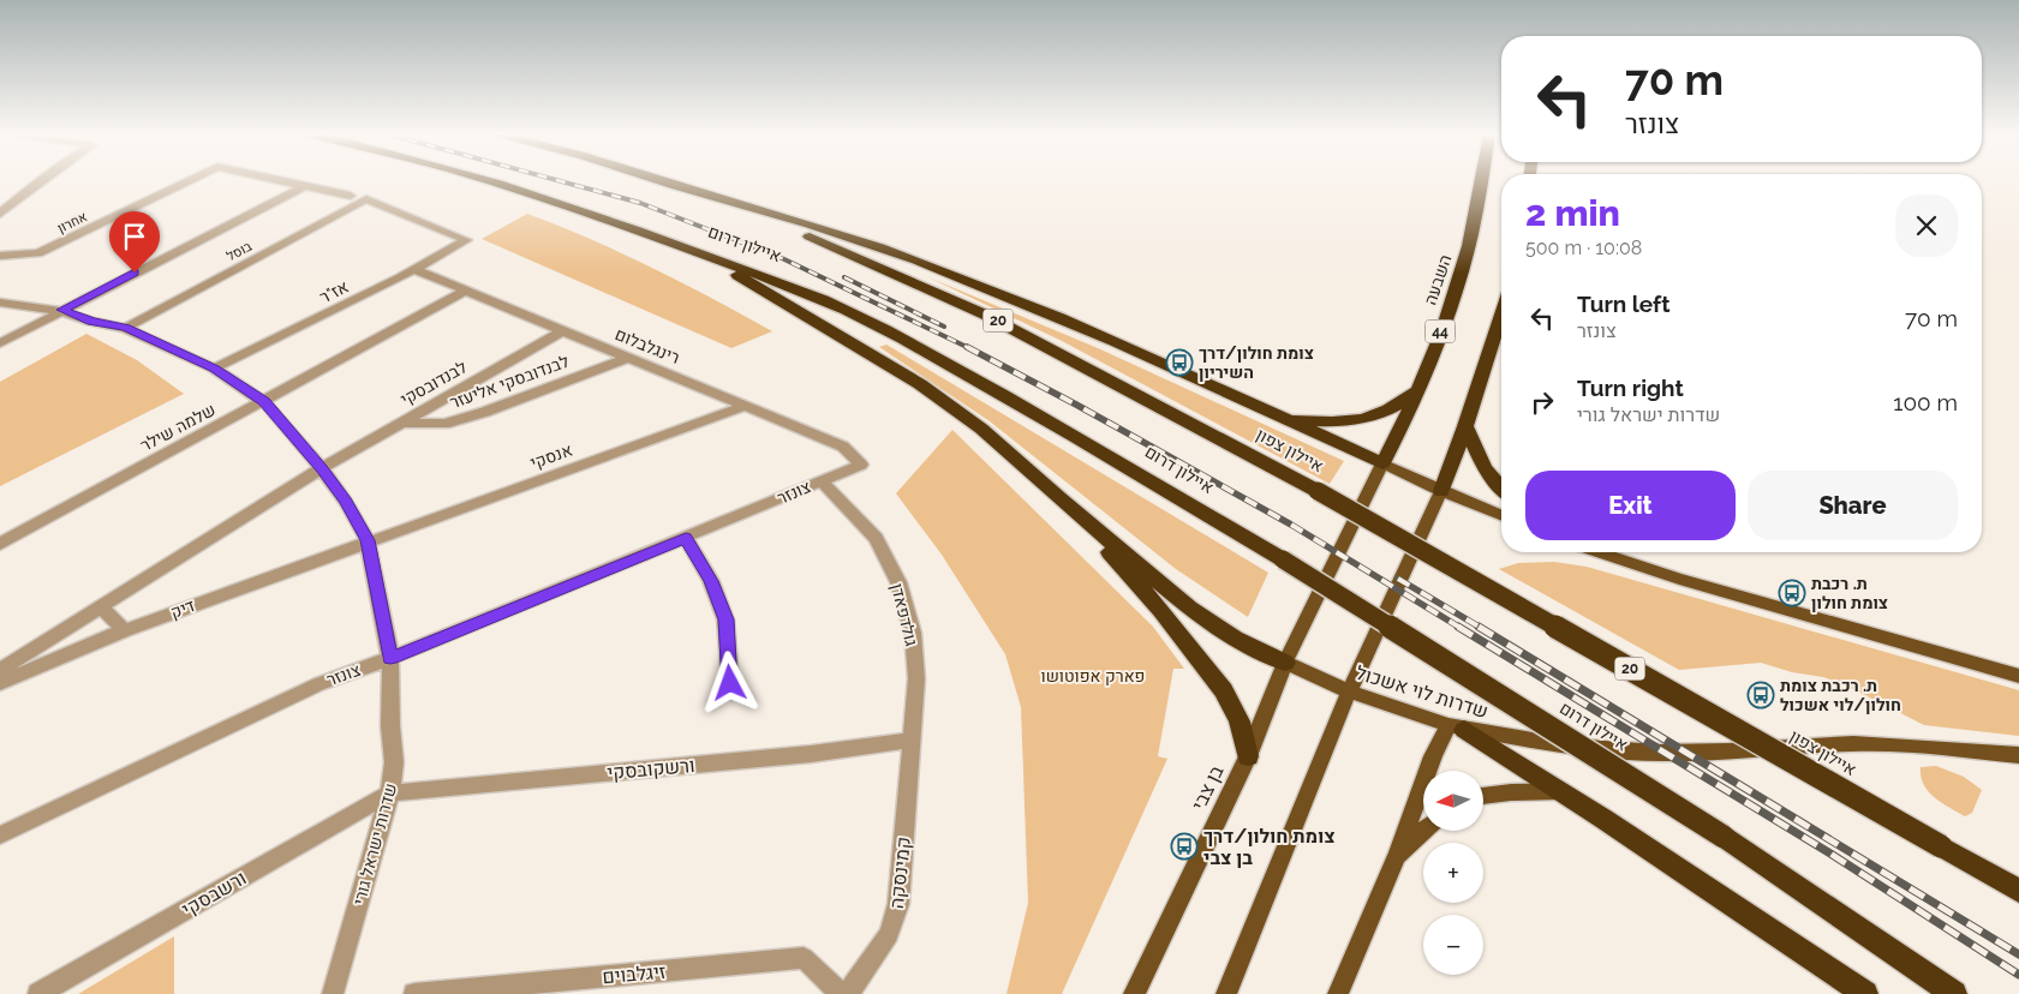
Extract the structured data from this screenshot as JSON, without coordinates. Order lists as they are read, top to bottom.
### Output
{
  "streets": {
    "highway": [
      "איילון דרום",
      "השבעה",
      "20",
      "44",
      "איילון צפון"
    ],
    "main road": ["שדרות לוי אשכול", "בן צבי"],
    "street": [
      "אחרון",
      "בוסל",
      "אז\"ר",
      "רינגלבלום",
      "לבנדובסקי אליעזר",
      "לבנדובסקי",
      "שלמה שילר",
      "אנסקי",
      "צונזר",
      "דיק",
      "גולדפאדן",
      "ורשקובסקי",
      "שדרות ישראל גורי",
      "קמינסקה",
      "ורשבסקי",
      "זיגלבוים"
    ]
  },
  "crossings": [
    ["בוסל", "אז\"ר"],
    ["בוסל", "שדרות ישראל גורי"],
    ["השבעה", "44"],
    ["אז\"ר", "רינגלבלום"],
    ["אז\"ר", "שדרות ישראל גורי"],
    ["44", "שדרות לוי אשכול"],
    ["44", "בן צבי"],
    ["רינגלבלום", "לבנדובסקי אליעזר"],
    ["רינגלבלום", "לבנדובסקי"],
    ["רינגלבלום", "שלמה שילר"],
    ["רינגלבלום", "אנסקי"],
    ["רינגלבלום", "צונזר"],
    ["לבנדובסקי אליעזר", "לבנדובסקי"],
    ["לבנדובסקי", "שדרות ישראל גורי"],
    ["שלמה שילר", "שדרות ישראל גורי"],
    ["אנסקי", "דיק"],
    ["אנסקי", "שדרות ישראל גורי"],
    ["צונזר", "גולדפאדן"],
    ["צונזר", "שדרות ישראל גורי"],
    ["דיק", "שדרות ישראל גורי"],
    ["גולדפאדן", "ורשקובסקי"],
    ["גולדפאדן", "קמינסקה"],
    ["שדרות לוי אשכול", "בן צבי"],
    ["ורשקובסקי", "שדרות ישראל גורי"],
    ["ורשקובסקי", "קמינסקה"],
    ["ורשקובסקי", "ורשבסקי"],
    ["שדרות ישראל גורי", "ורשבסקי"]
  ],
  "parks": ["פארק אפוטושו"],
  "places": {
    "bus stop": [
      "צומת חולון/דרך השיריון",
      "ת. רכבת צומת חולון",
      "ת. רכבת צומת חולון/לוי אשכול",
      "צומת חולון/דרך בן צבי"
    ]
  },
  "north": "left",
  "page": {
    "turn": ["70 m", "צונזר"],
    "heading": ["2 min", "500 m · 10:08"],
    "list": [
      {
        "name": "Turn left",
        "note": "צונזר",
        "value": "70 m"
      },
      {
        "name": "Turn right",
        "note": "שדרות ישראל גורי",
        "value": "100 m"
      }
    ],
    "buttons": ["Exit", "Share"],
    "map_buttons": ["+", "−"]
  }
}
